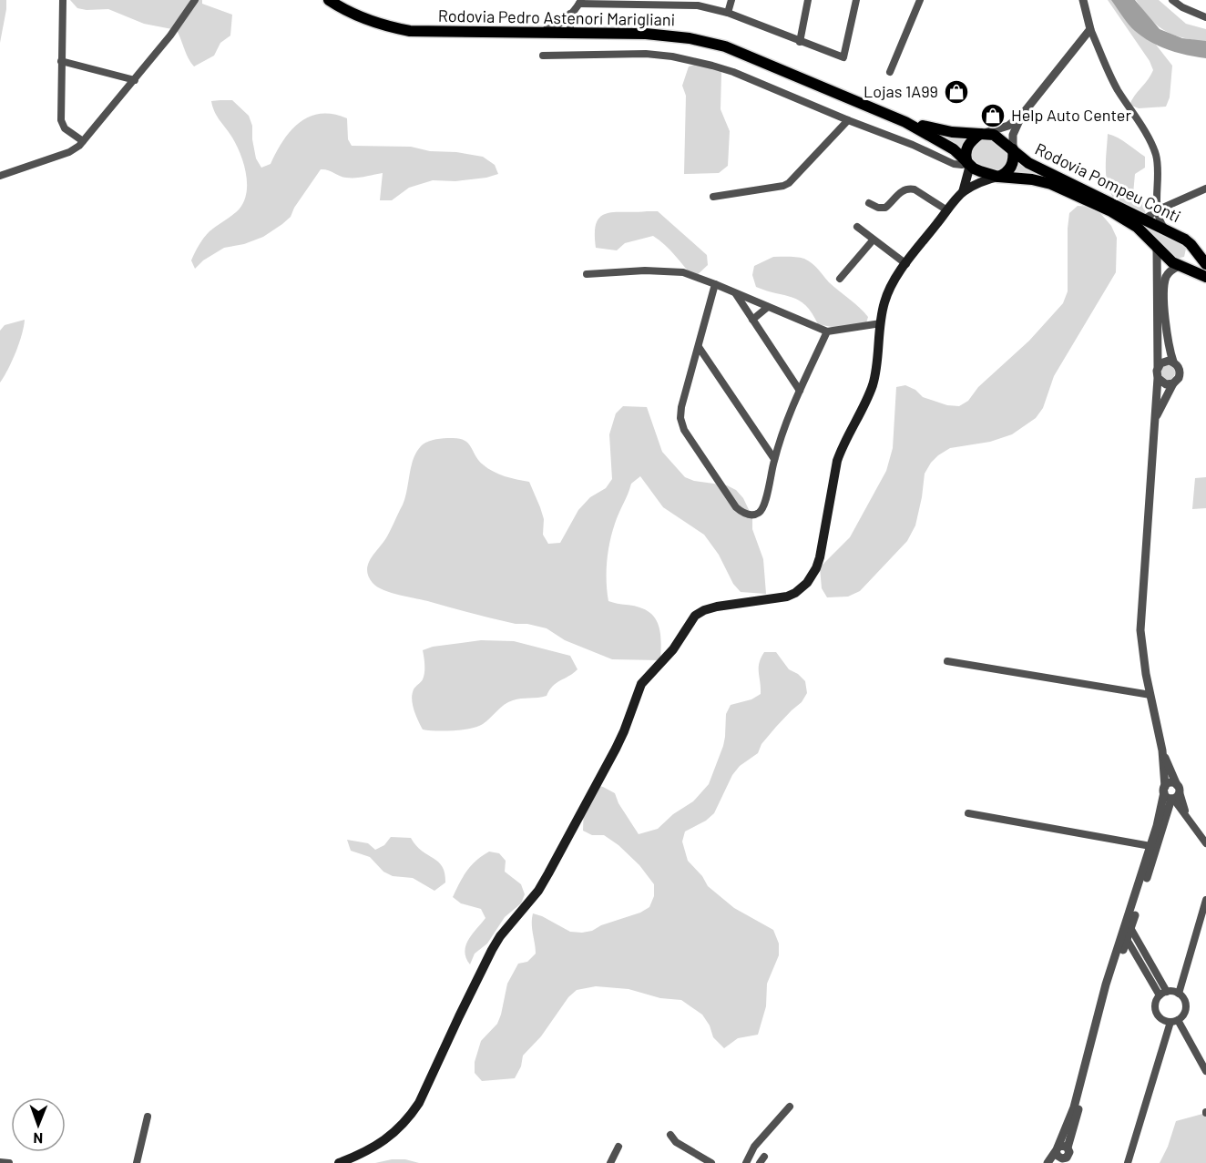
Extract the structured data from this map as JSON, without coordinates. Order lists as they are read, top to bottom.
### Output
{
  "streets": {
    "main road": ["Rodovia Pedro Astenori Marigliani", "Rodovia Pompeu Conti"]
  },
  "crossings": [
    ["Rodovia Pedro Astenori Marigliani", "Rodovia Pompeu Conti"]
  ],
  "places": {
    "shop": ["Lojas 1A99", "Help Auto Center"]
  },
  "north": "bottom"
}
